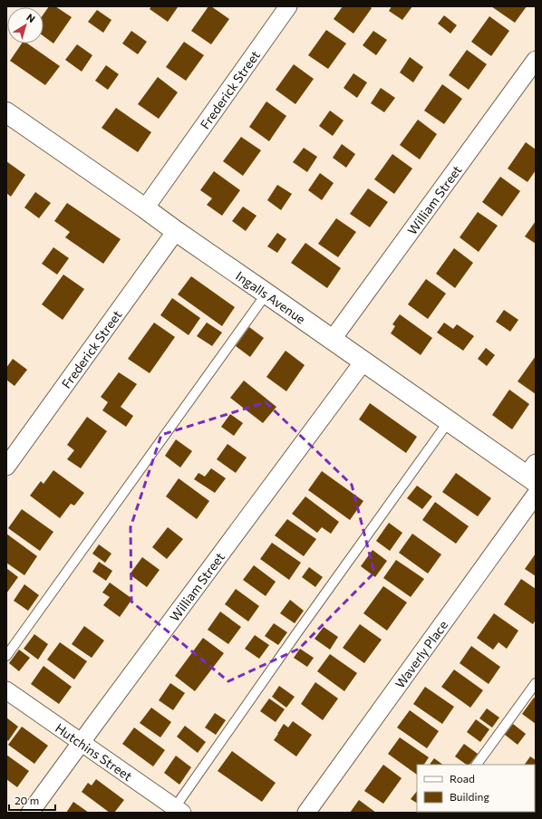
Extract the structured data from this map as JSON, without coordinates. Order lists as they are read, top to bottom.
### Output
{
  "streets": {
    "street": [
      "Frederick Street",
      "William Street",
      "Ingalls Avenue",
      "Waverly Place",
      "Hutchins Street"
    ]
  },
  "crossings": [
    ["Frederick Street", "Ingalls Avenue"],
    ["William Street", "Ingalls Avenue"],
    ["William Street", "Hutchins Street"]
  ],
  "legend": ["Road", "Building"],
  "scale_bar": "20 m",
  "north": "top right"
}
